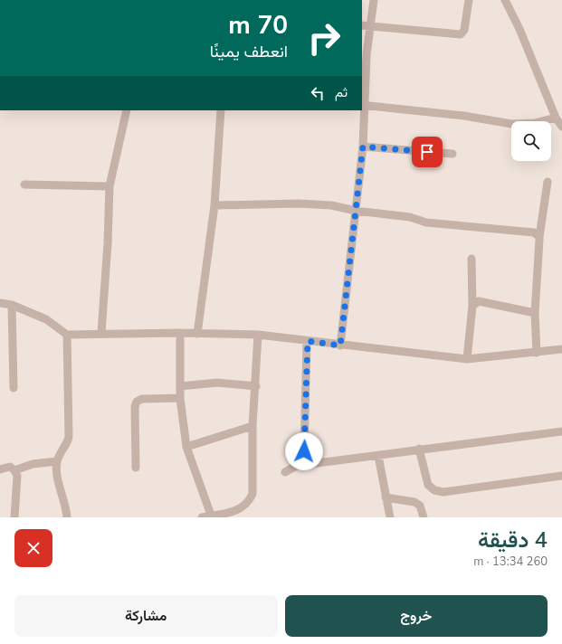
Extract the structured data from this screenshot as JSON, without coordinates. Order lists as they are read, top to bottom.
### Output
{
  "page": {
    "turn": ["70 m", "انعطف يمينًا"],
    "then": "ثم",
    "heading": ["4 دقيقة", "260 m · 13:34"],
    "buttons": ["خروج", "مشاركة"]
  }
}
